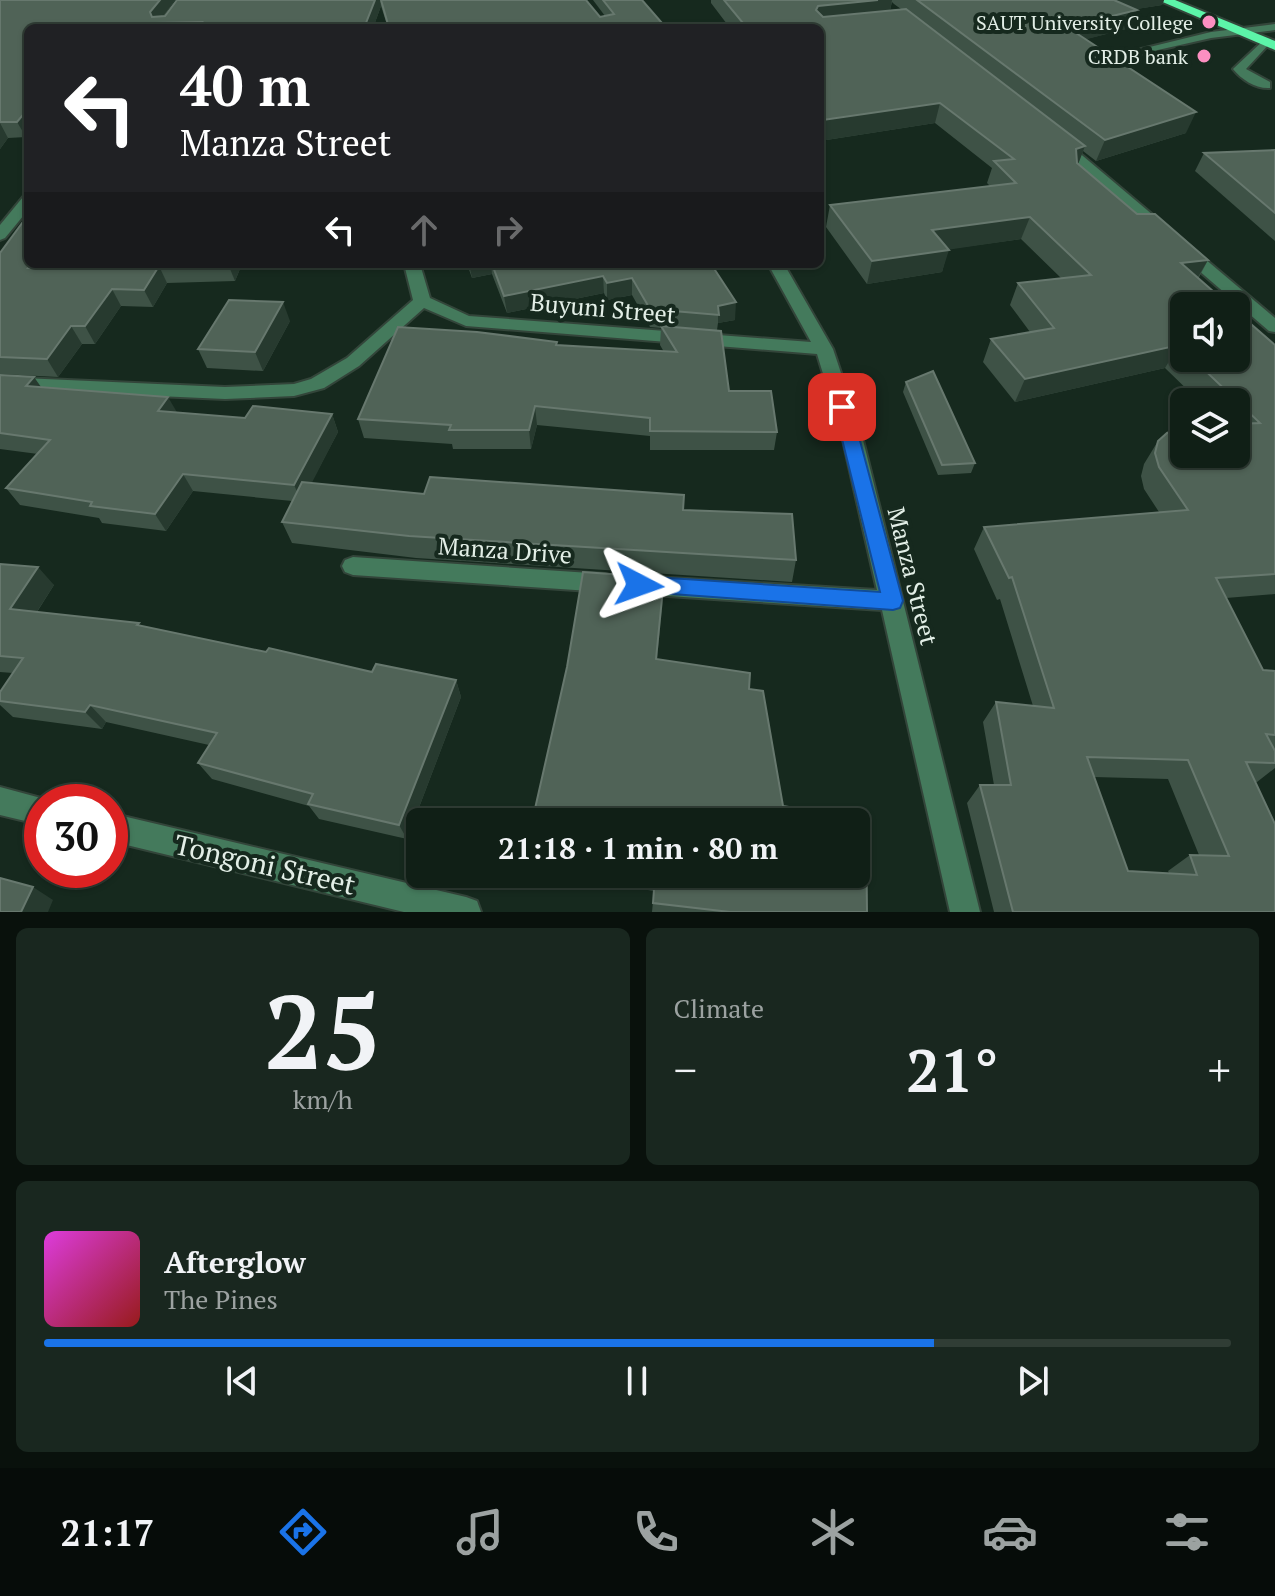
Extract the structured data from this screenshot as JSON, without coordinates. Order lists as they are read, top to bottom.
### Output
{
  "streets": {
    "street": [
      "Buyuni Street",
      "Manza Drive",
      "Manza Street",
      "Tongoni Street"
    ]
  },
  "crossings": [
    ["Buyuni Street", "Manza Street"],
    ["Manza Drive", "Manza Street"]
  ],
  "places": ["SAUT University College", "CRDB bank"],
  "page": {
    "turn": ["40 m", "Manza Street"],
    "limit": "30",
    "trip": "21:18 · 1 min · 80 m",
    "tile": [
      ["25", "km/h"],
      "Climate"
    ],
    "heat": ["−", "21°", "+"],
    "song": ["Afterglow", "The Pines"],
    "tabs": "21:17"
  }
}
